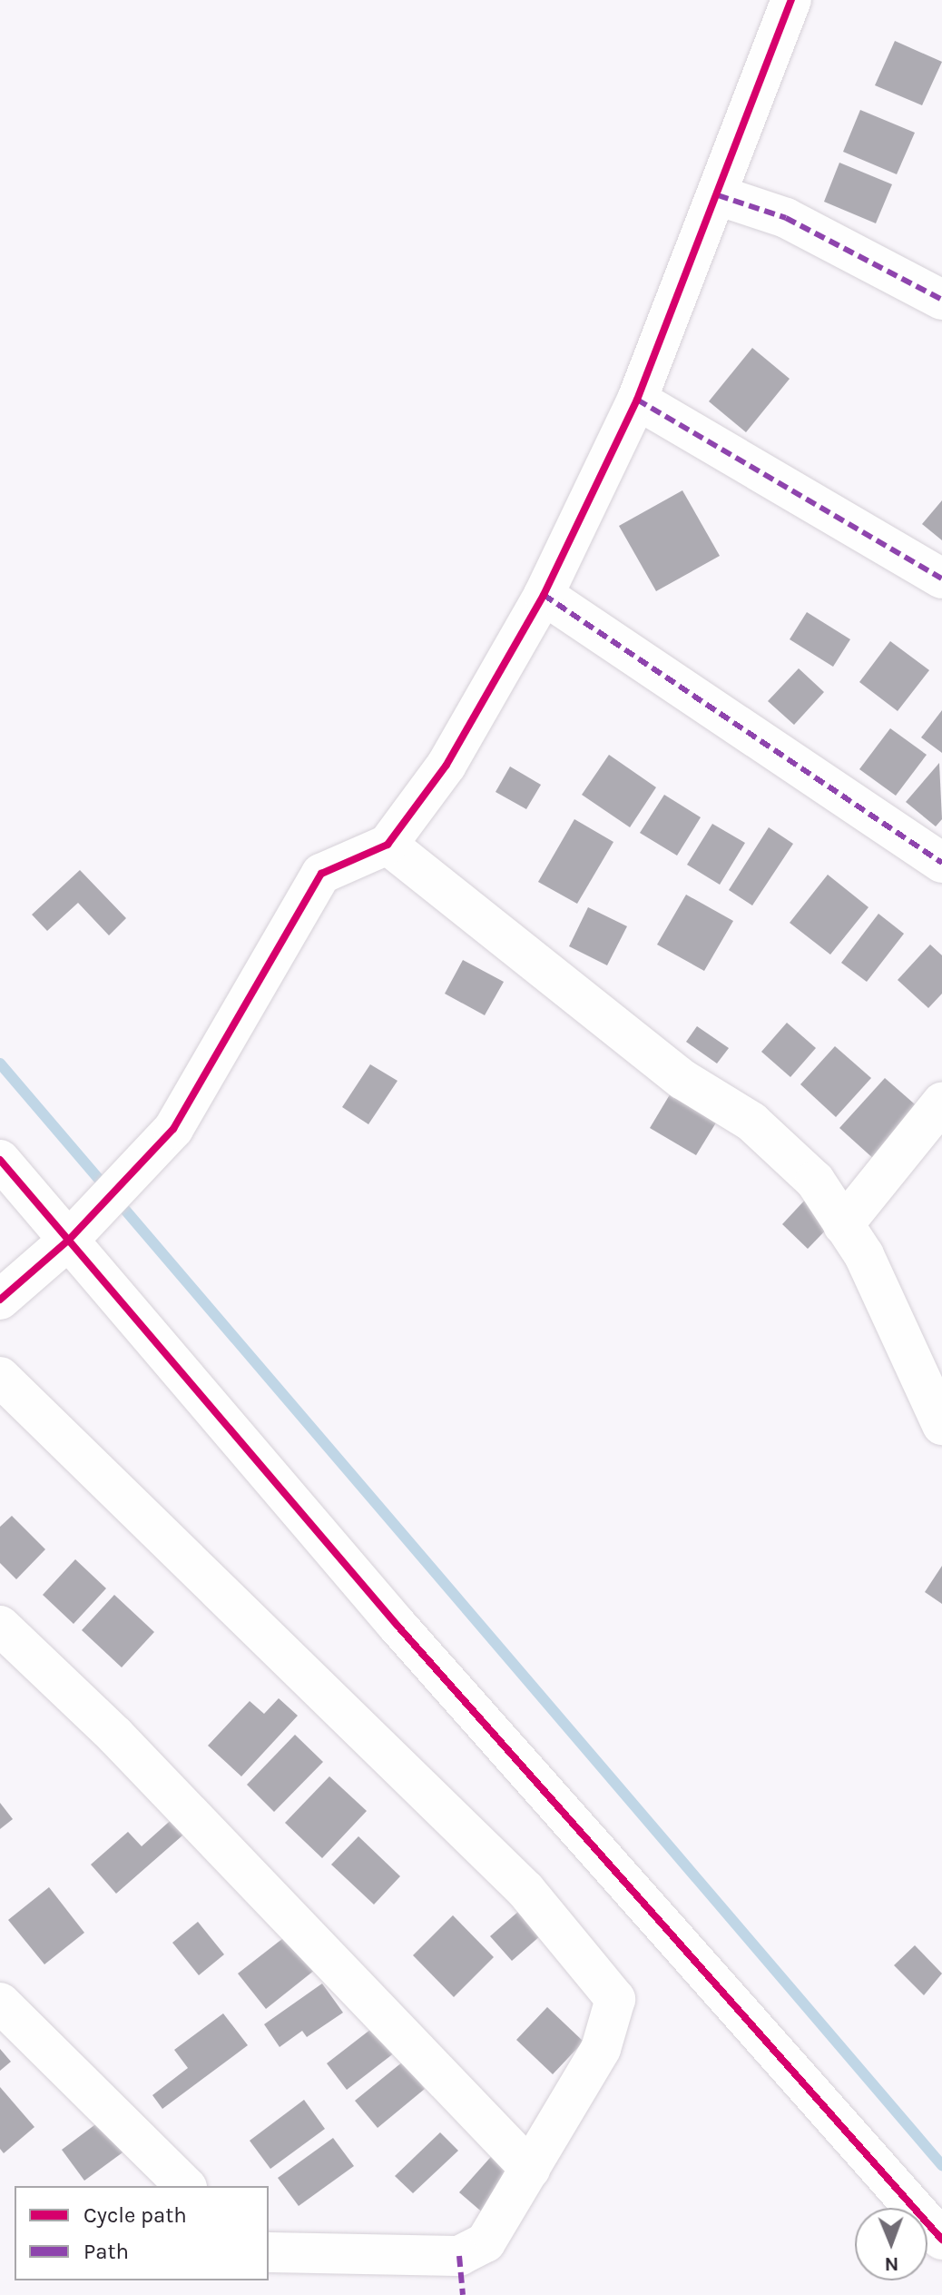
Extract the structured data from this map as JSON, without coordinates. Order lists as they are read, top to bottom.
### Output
{
  "legend": ["Cycle path", "Path"],
  "north": "bottom"
}
